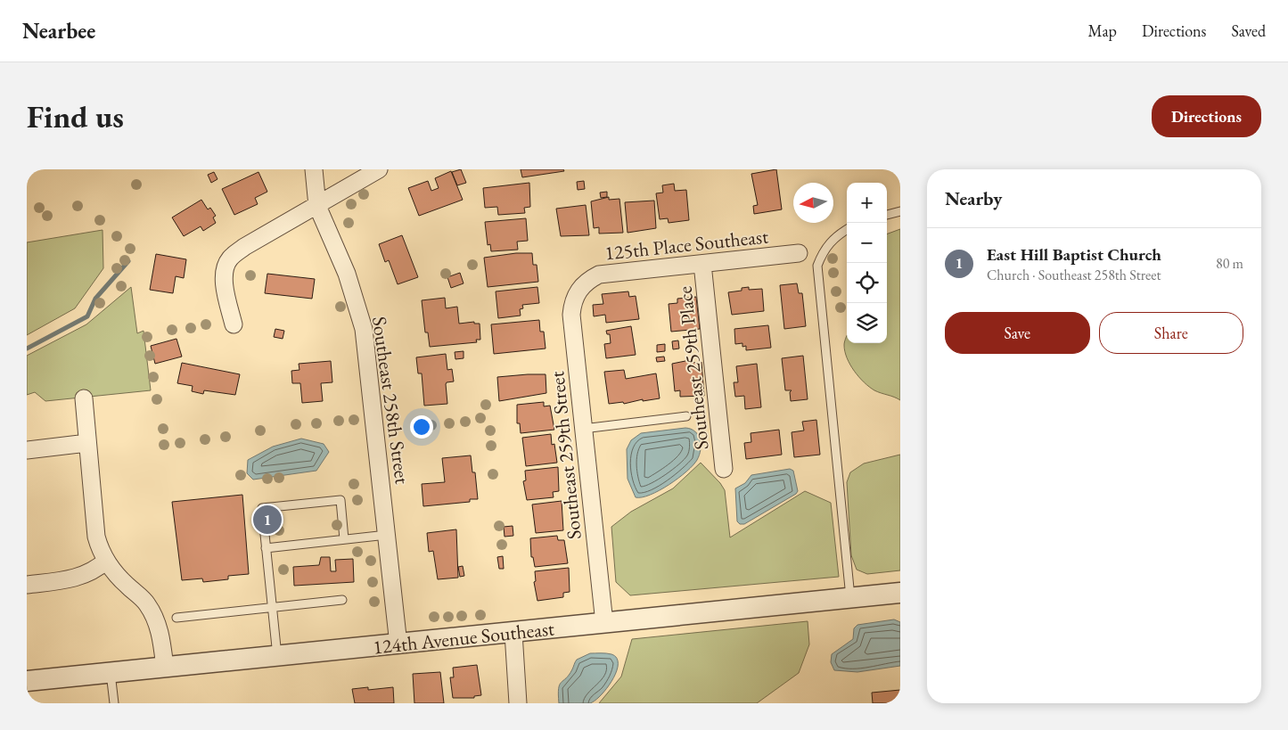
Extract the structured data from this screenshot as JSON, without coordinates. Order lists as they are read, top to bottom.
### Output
{
  "streets": {
    "street": [
      "125th Place Southeast",
      "Southeast 259th Place",
      "Southeast 258th Street",
      "Southeast 259th Street",
      "124th Avenue Southeast"
    ]
  },
  "crossings": [
    ["125th Place Southeast", "Southeast 259th Place"],
    ["125th Place Southeast", "Southeast 259th Street"],
    ["Southeast 258th Street", "124th Avenue Southeast"],
    ["Southeast 259th Street", "124th Avenue Southeast"]
  ],
  "north": "left",
  "page": {
    "header": "Nearbee",
    "nav": ["Map", "Directions", "Saved"],
    "buttons": [
      "Directions",
      ["Save", "Share"]
    ],
    "title": "Find us",
    "heading": "Nearby",
    "map_buttons": ["+", "−"],
    "list": [
      {
        "mark": "1",
        "name": "East Hill Baptist Church",
        "note": "Church · Southeast 258th Street",
        "value": "80 m"
      }
    ],
    "pins": "1"
  }
}
